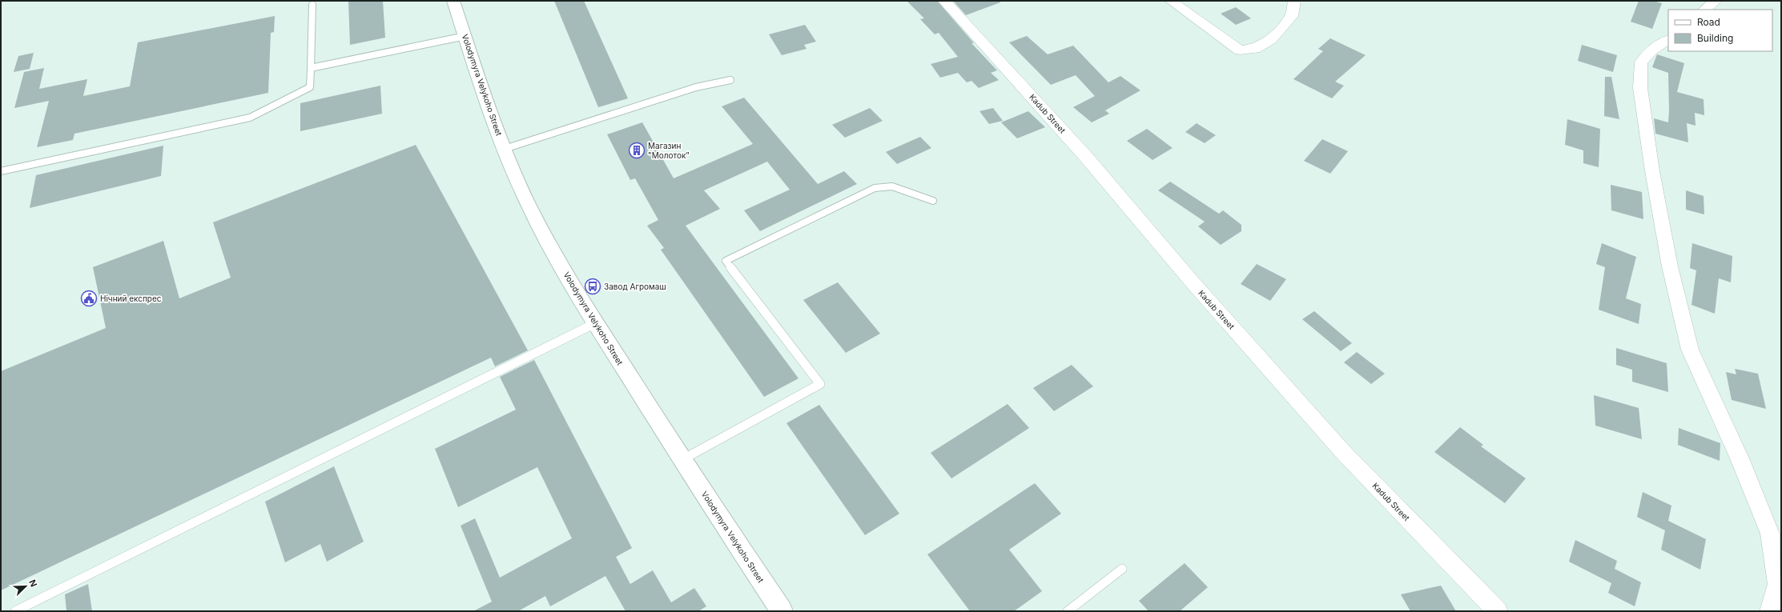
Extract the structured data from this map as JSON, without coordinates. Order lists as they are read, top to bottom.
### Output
{
  "streets": {
    "main road": ["Volodymyra Velykoho Street"],
    "street": ["Kadub Street"]
  },
  "places": {
    "building": ["Магазин \"Молоток\""],
    "bus stop": ["Завод Агромаш"],
    "public building": ["Нічний експрес"]
  },
  "legend": ["Road", "Building"],
  "north": "top right"
}
